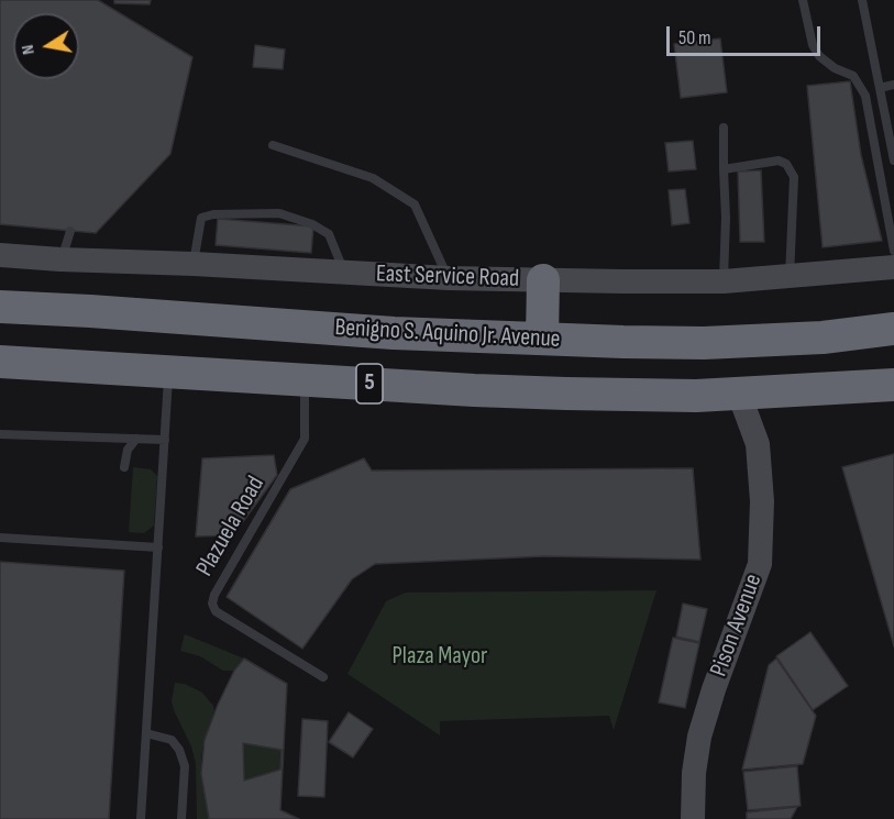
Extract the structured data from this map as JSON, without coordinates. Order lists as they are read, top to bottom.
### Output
{
  "streets": {
    "highway": ["Benigno S. Aquino Jr. Avenue", "5"],
    "street": ["East Service Road", "Pison Avenue"],
    "lane": ["Plazuela Road"]
  },
  "crossings": [
    ["5", "Plazuela Road"],
    ["5", "Pison Avenue"]
  ],
  "parks": ["Plaza Mayor"],
  "scale_bar": "50 m",
  "north": "left"
}
